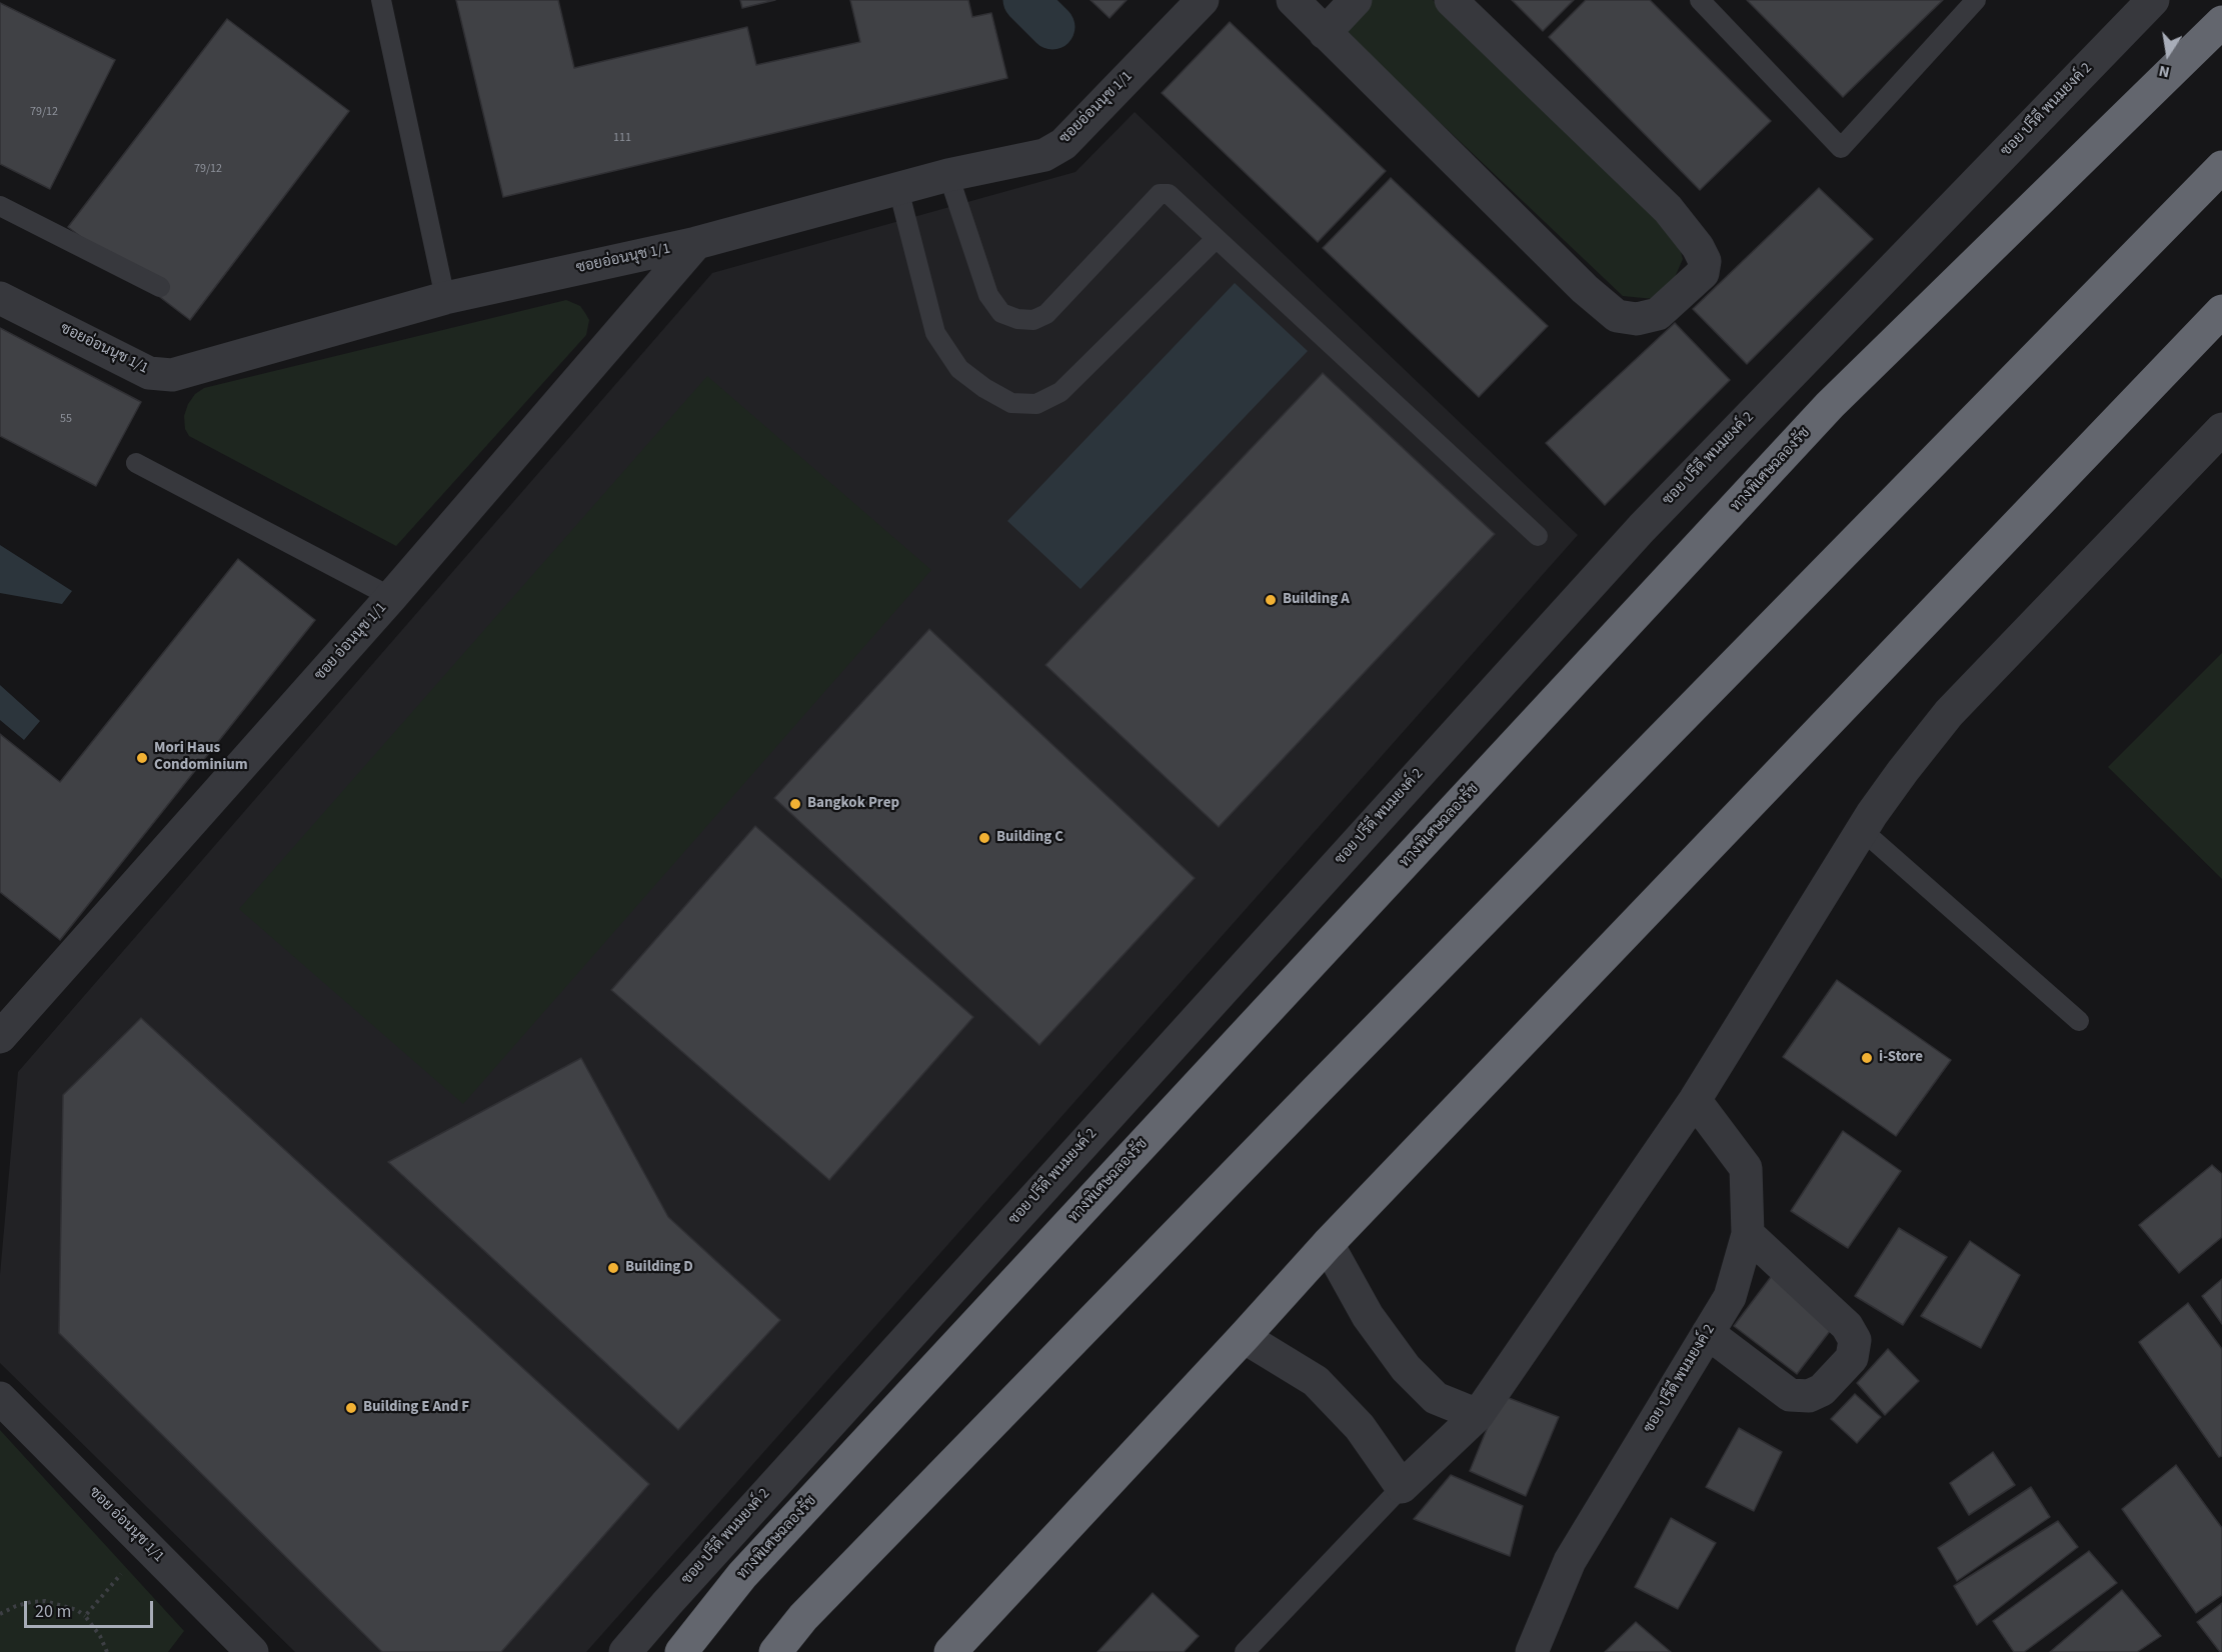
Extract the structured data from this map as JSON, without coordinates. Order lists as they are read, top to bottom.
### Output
{
  "streets": {
    "highway": ["ทางพิเศษฉลองรัช"],
    "street": ["ซอยอ่อนนุช 1/1", "ซอย ปรีดี พนมยงค์ 2", "ซอย อ่อนนุช 1/1"]
  },
  "crossings": [
    ["ซอยอ่อนนุช 1/1", "ซอย อ่อนนุช 1/1"]
  ],
  "places": [
    "Building A",
    "Mori Haus Condominium",
    "Bangkok Prep",
    "Building C",
    "i-Store",
    "Building D",
    "Building E And F"
  ],
  "house_numbers": [
    "79/12",
    "111",
    "79/12",
    "55"
  ],
  "scale_bar": "20 m",
  "north": "bottom"
}
